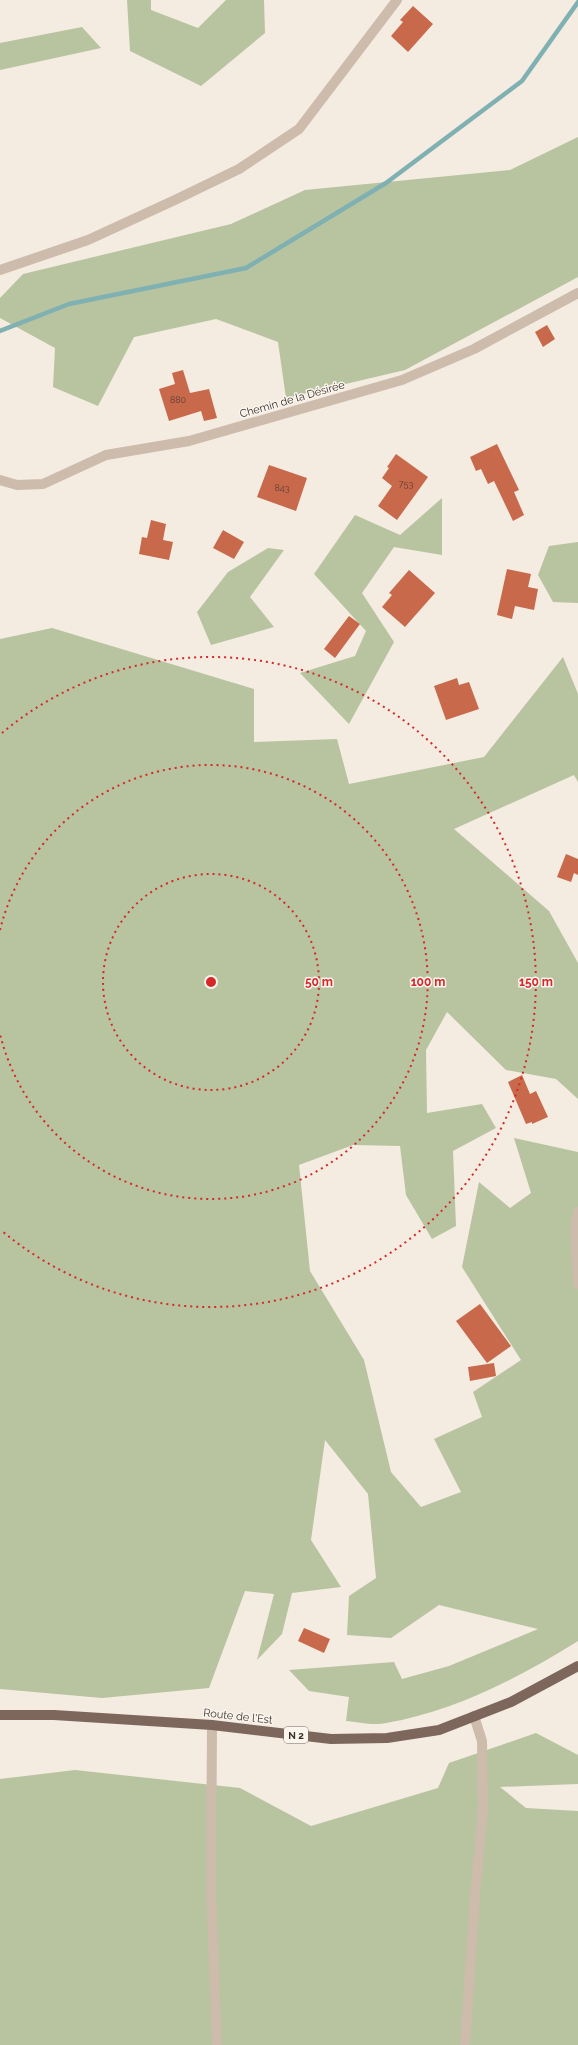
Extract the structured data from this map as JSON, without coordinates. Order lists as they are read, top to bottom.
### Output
{
  "streets": {
    "main road": ["Route de l'Est", "N 2"],
    "street": ["Chemin de la Désirée"]
  },
  "house_numbers": ["880", "753", "843"],
  "rings": ["50 m", "100 m", "150 m"]
}
